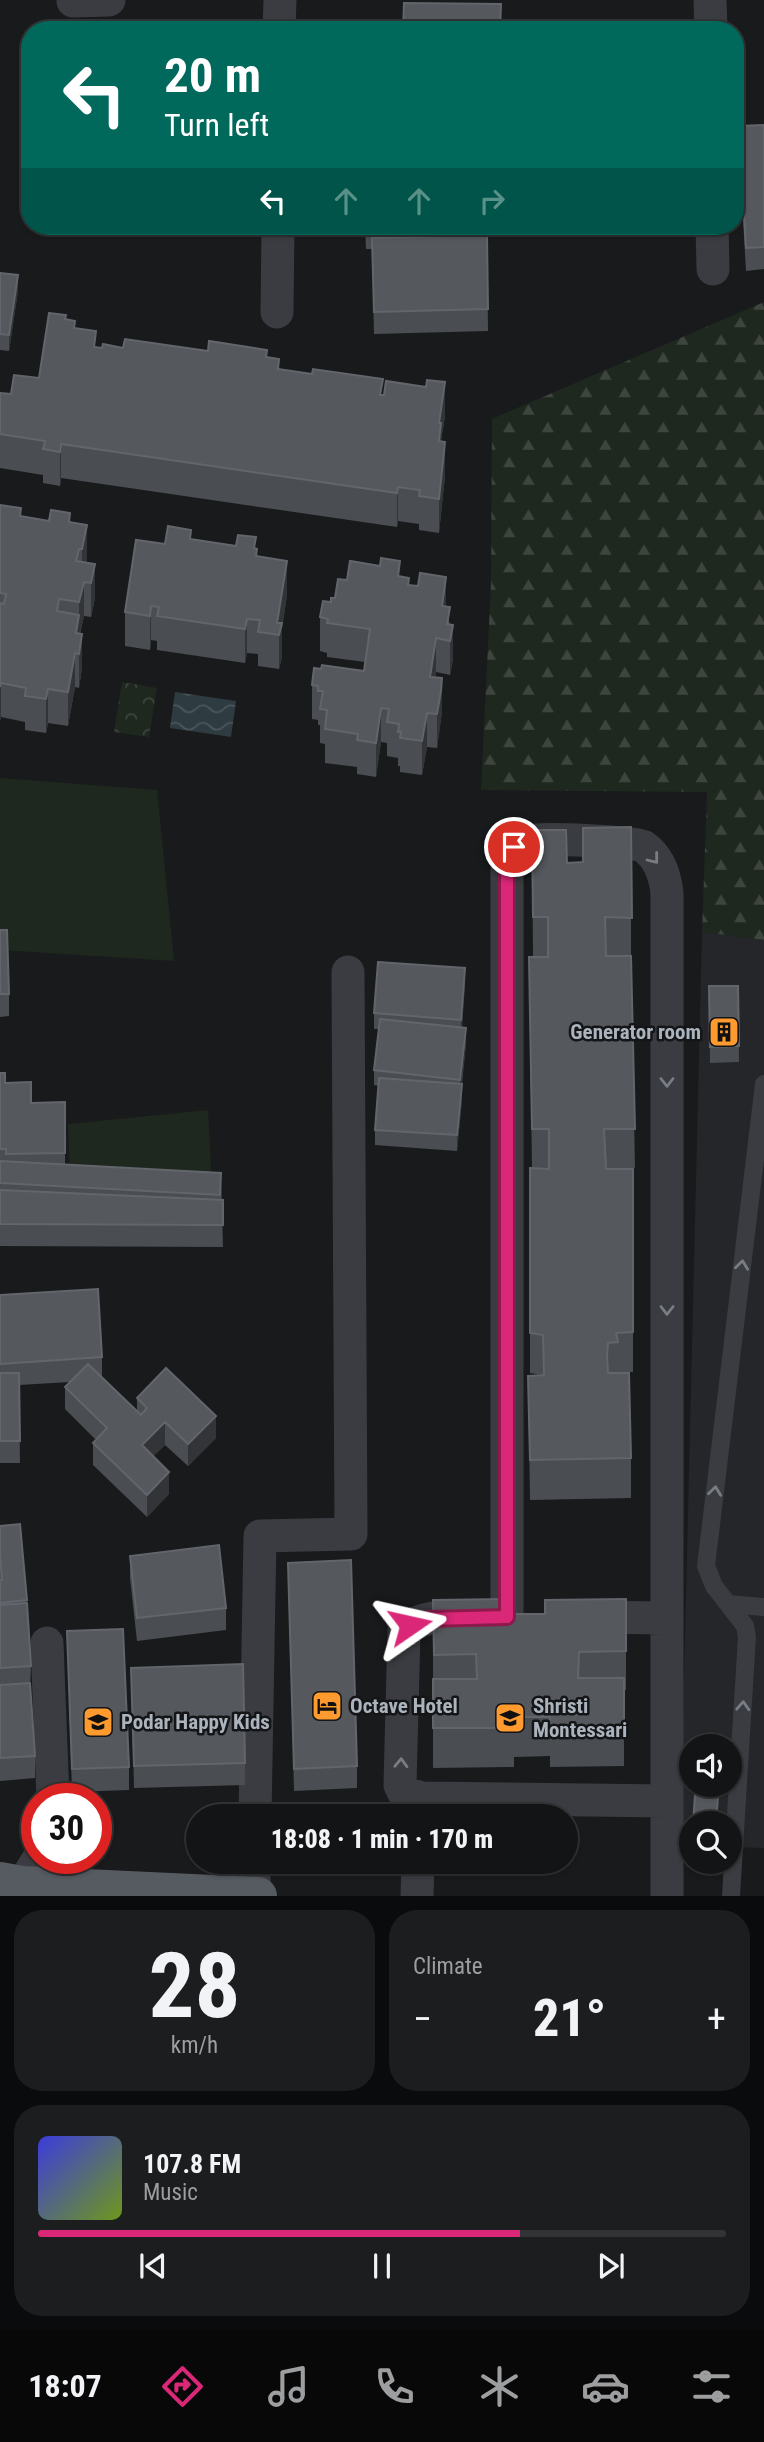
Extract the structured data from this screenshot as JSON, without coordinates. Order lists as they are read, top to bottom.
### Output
{
  "places": {
    "building": ["Generator room"],
    "hotel": ["Octave Hotel"],
    "school or university": ["Shristi Montessari", "Podar Happy Kids"]
  },
  "page": {
    "turn": ["20 m", "Turn left"],
    "limit": "30",
    "trip": "18:08 · 1 min · 170 m",
    "tile": [
      ["28", "km/h"],
      "Climate"
    ],
    "heat": ["−", "21°", "+"],
    "song": ["107.8 FM", "Music"],
    "tabs": "18:07"
  }
}
